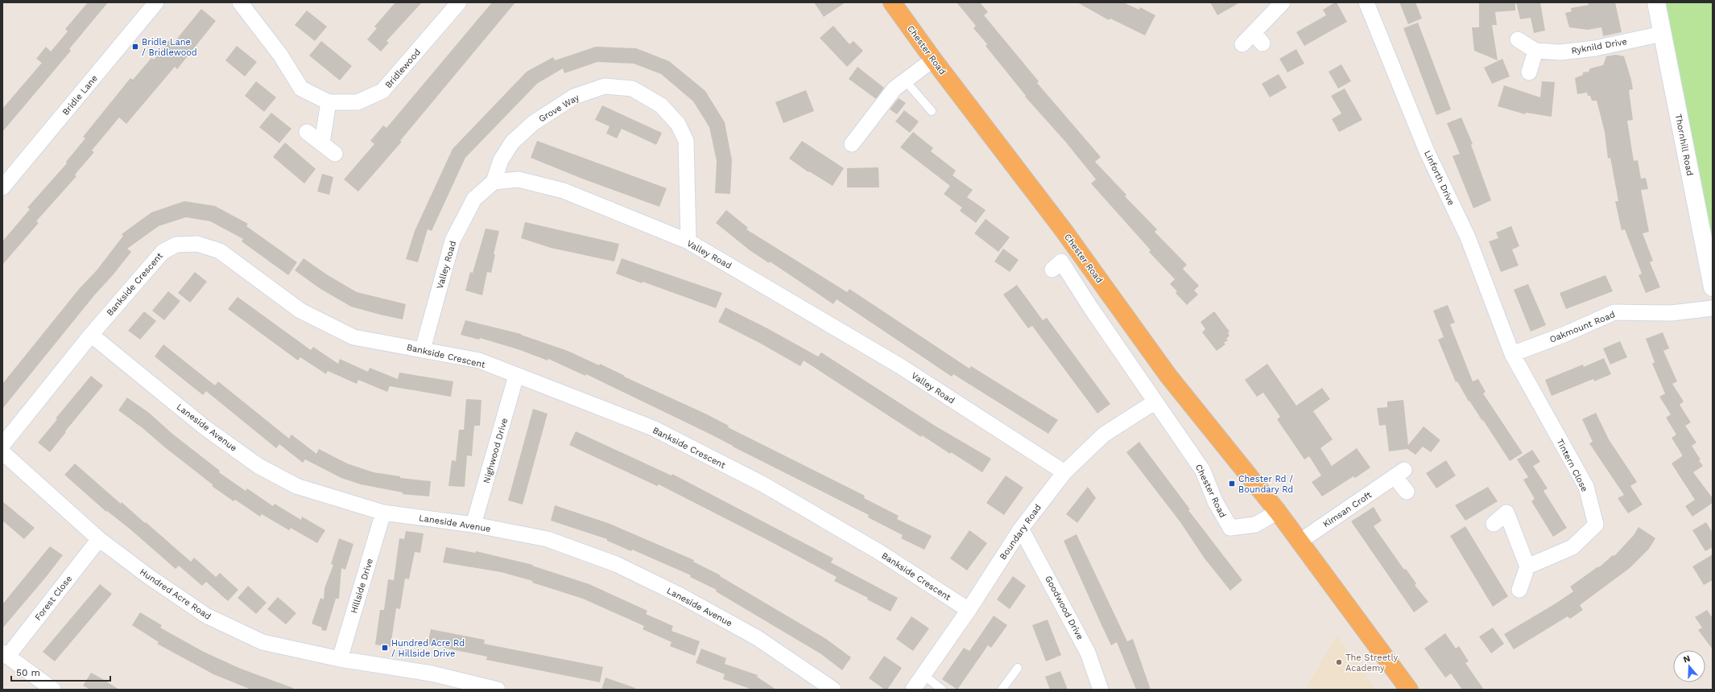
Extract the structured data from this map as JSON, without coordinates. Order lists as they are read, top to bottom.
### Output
{
  "streets": {
    "highway": ["Chester Road"],
    "main road": ["Thornhill Road"],
    "street": [
      "Ryknild Drive",
      "Bridlewood",
      "Bridle Lane",
      "Grove Way",
      "Linforth Drive",
      "Valley Road",
      "Bankside Crescent",
      "Oakmount Road",
      "Laneside Avenue",
      "Nighwood Drive",
      "Tintern Close",
      "Kimsan Croft",
      "Boundary Road",
      "Hillside Drive",
      "Hundred Acre Road",
      "Forest Close",
      "Goodwood Drive"
    ]
  },
  "crossings": [
    ["Ryknild Drive", "Thornhill Road"],
    ["Chester Road", "Kimsan Croft"],
    ["Chester Road", "Boundary Road"],
    ["Grove Way", "Valley Road"],
    ["Linforth Drive", "Oakmount Road"],
    ["Linforth Drive", "Tintern Close"],
    ["Valley Road", "Bankside Crescent"],
    ["Valley Road", "Boundary Road"],
    ["Bankside Crescent", "Laneside Avenue"],
    ["Bankside Crescent", "Nighwood Drive"],
    ["Bankside Crescent", "Boundary Road"],
    ["Oakmount Road", "Tintern Close"],
    ["Laneside Avenue", "Nighwood Drive"],
    ["Laneside Avenue", "Hillside Drive"],
    ["Boundary Road", "Goodwood Drive"],
    ["Hillside Drive", "Hundred Acre Road"],
    ["Hundred Acre Road", "Forest Close"]
  ],
  "places": {
    "transit": ["Bridle Lane / Bridlewood", "Chester Rd / Boundary Rd", "Hundred Acre Rd / Hillside Drive"],
    "other": ["The Streetly Academy"]
  },
  "scale_bar": "50 m",
  "north": "top"
}
